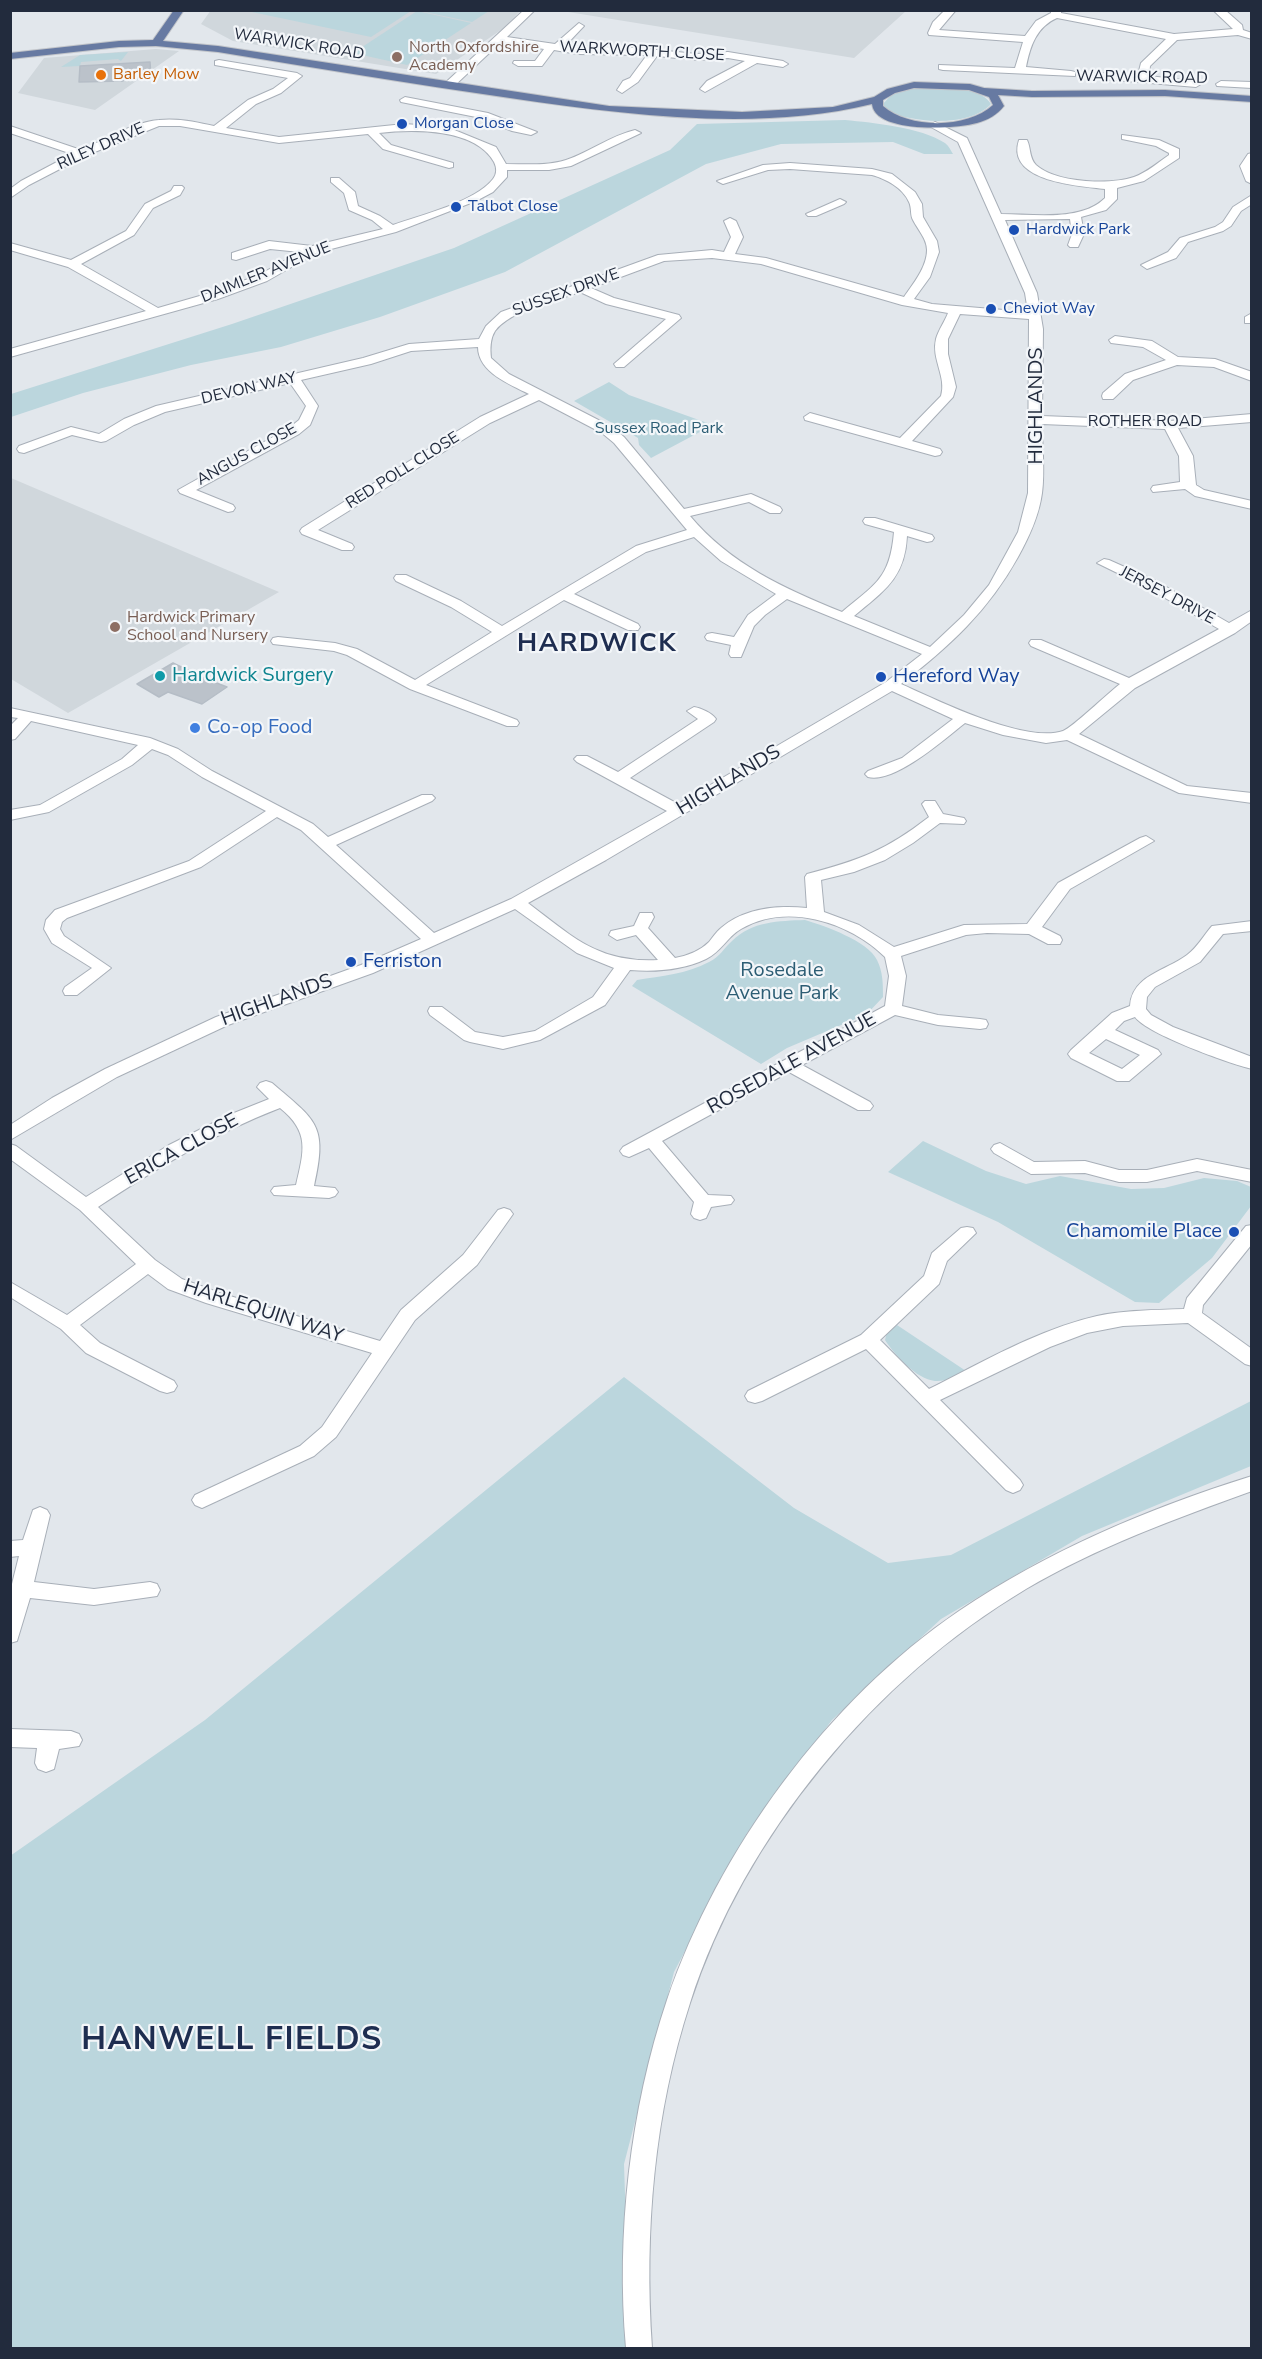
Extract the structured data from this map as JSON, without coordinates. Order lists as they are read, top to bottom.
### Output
{
  "streets": {
    "main road": ["WARWICK ROAD"],
    "street": [
      "WARKWORTH CLOSE",
      "RILEY DRIVE",
      "DAIMLER AVENUE",
      "SUSSEX DRIVE",
      "DEVON WAY",
      "HIGHLANDS",
      "ROTHER ROAD",
      "ANGUS CLOSE",
      "RED POLL CLOSE",
      "JERSEY DRIVE",
      "ROSEDALE AVENUE",
      "ERICA CLOSE",
      "HARLEQUIN WAY"
    ]
  },
  "crossings": [
    ["RILEY DRIVE", "DAIMLER AVENUE"],
    ["SUSSEX DRIVE", "DEVON WAY"],
    ["SUSSEX DRIVE", "HIGHLANDS"],
    ["DEVON WAY", "ANGUS CLOSE"],
    ["HIGHLANDS", "ROTHER ROAD"],
    ["ERICA CLOSE", "HARLEQUIN WAY"]
  ],
  "districts": ["HARDWICK", "HANWELL FIELDS"],
  "parks": ["Sussex Road Park", "Rosedale Avenue Park"],
  "places": [
    "North Oxfordshire Academy",
    "Barley Mow",
    "Morgan Close",
    "Talbot Close",
    "Hardwick Park",
    "Cheviot Way",
    "Hardwick Primary School and Nursery",
    "Hardwick Surgery",
    "Hereford Way",
    "Co-op Food",
    "Ferriston",
    "Chamomile Place"
  ]
}
